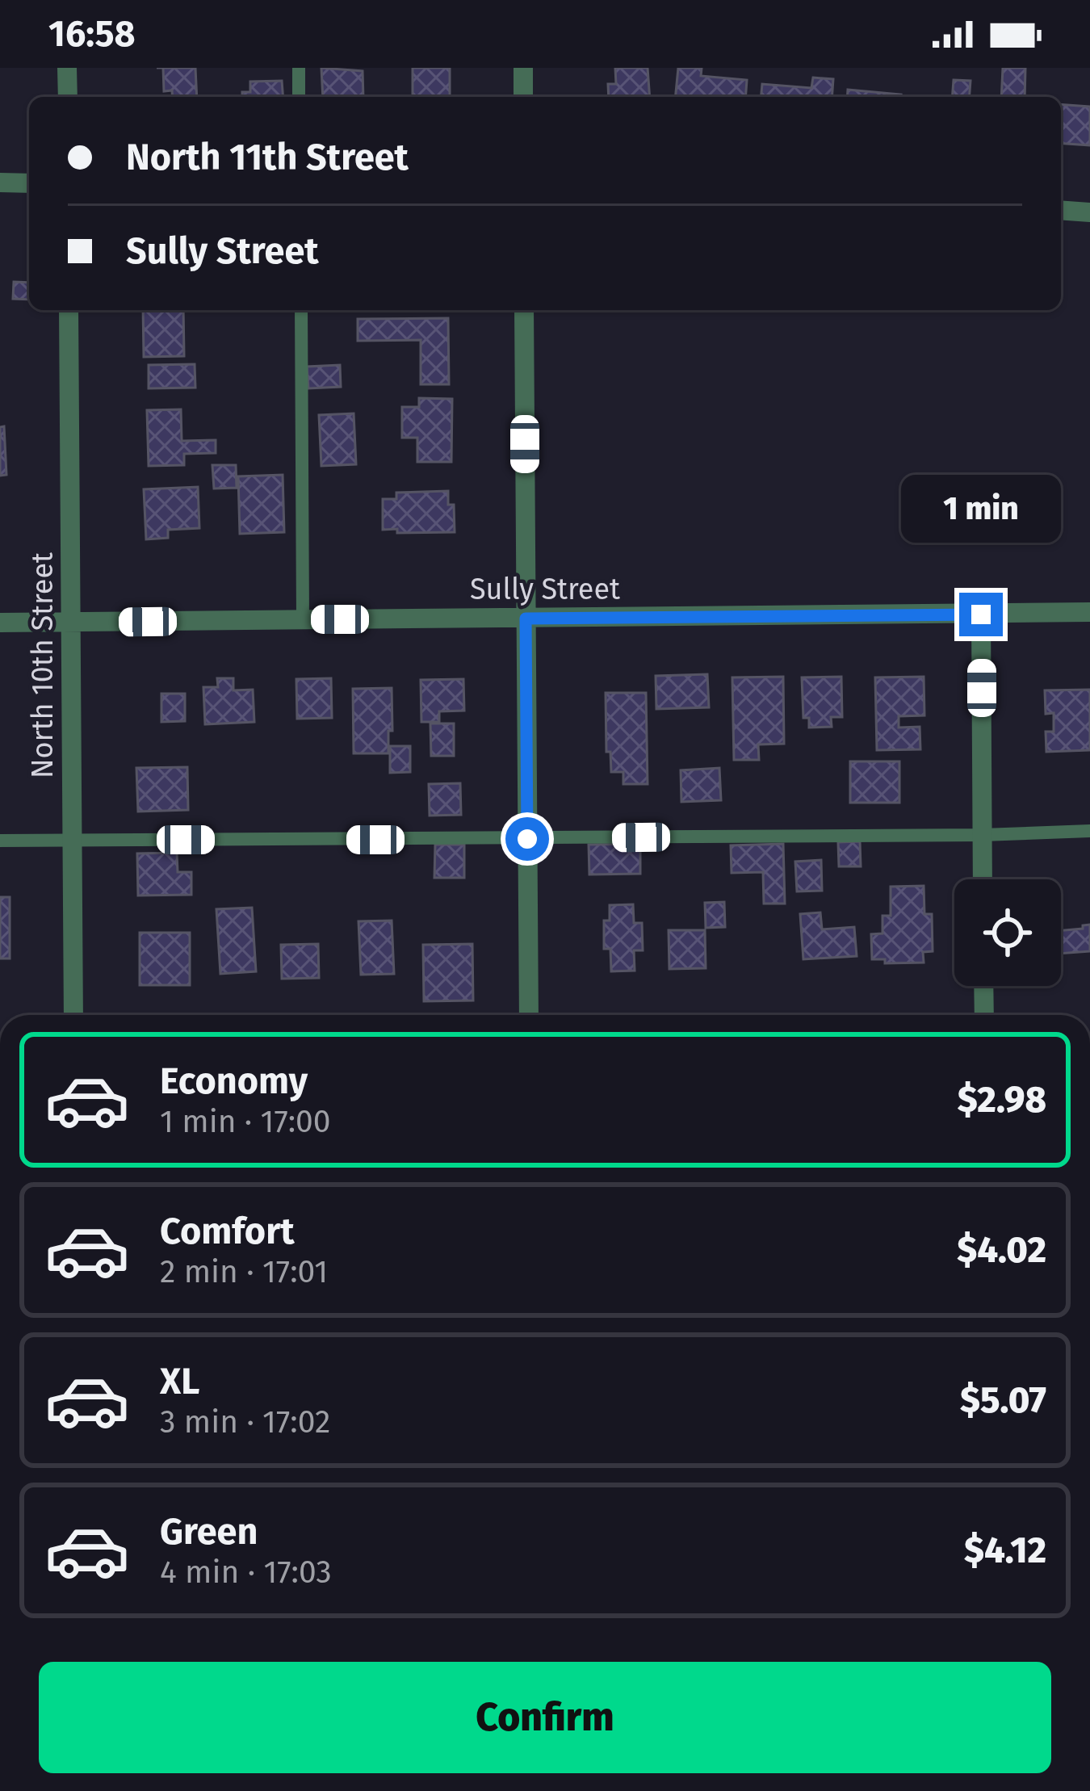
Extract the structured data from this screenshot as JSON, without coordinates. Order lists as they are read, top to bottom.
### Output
{
  "streets": {
    "street": ["Sully Street", "North 10th Street"]
  },
  "crossings": [
    ["Sully Street", "North 10th Street"]
  ],
  "page": {
    "status": "16:58",
    "banner": ["North 11th Street", "Sully Street"],
    "bubble": "1 min",
    "list": [
      {
        "name": "Economy",
        "note": "1 min · 17:00",
        "value": "$2.98"
      },
      {
        "name": "Comfort",
        "note": "2 min · 17:01",
        "value": "$4.02"
      },
      {
        "name": "XL",
        "note": "3 min · 17:02",
        "value": "$5.07"
      },
      {
        "name": "Green",
        "note": "4 min · 17:03",
        "value": "$4.12"
      }
    ],
    "buttons": "Confirm"
  }
}
